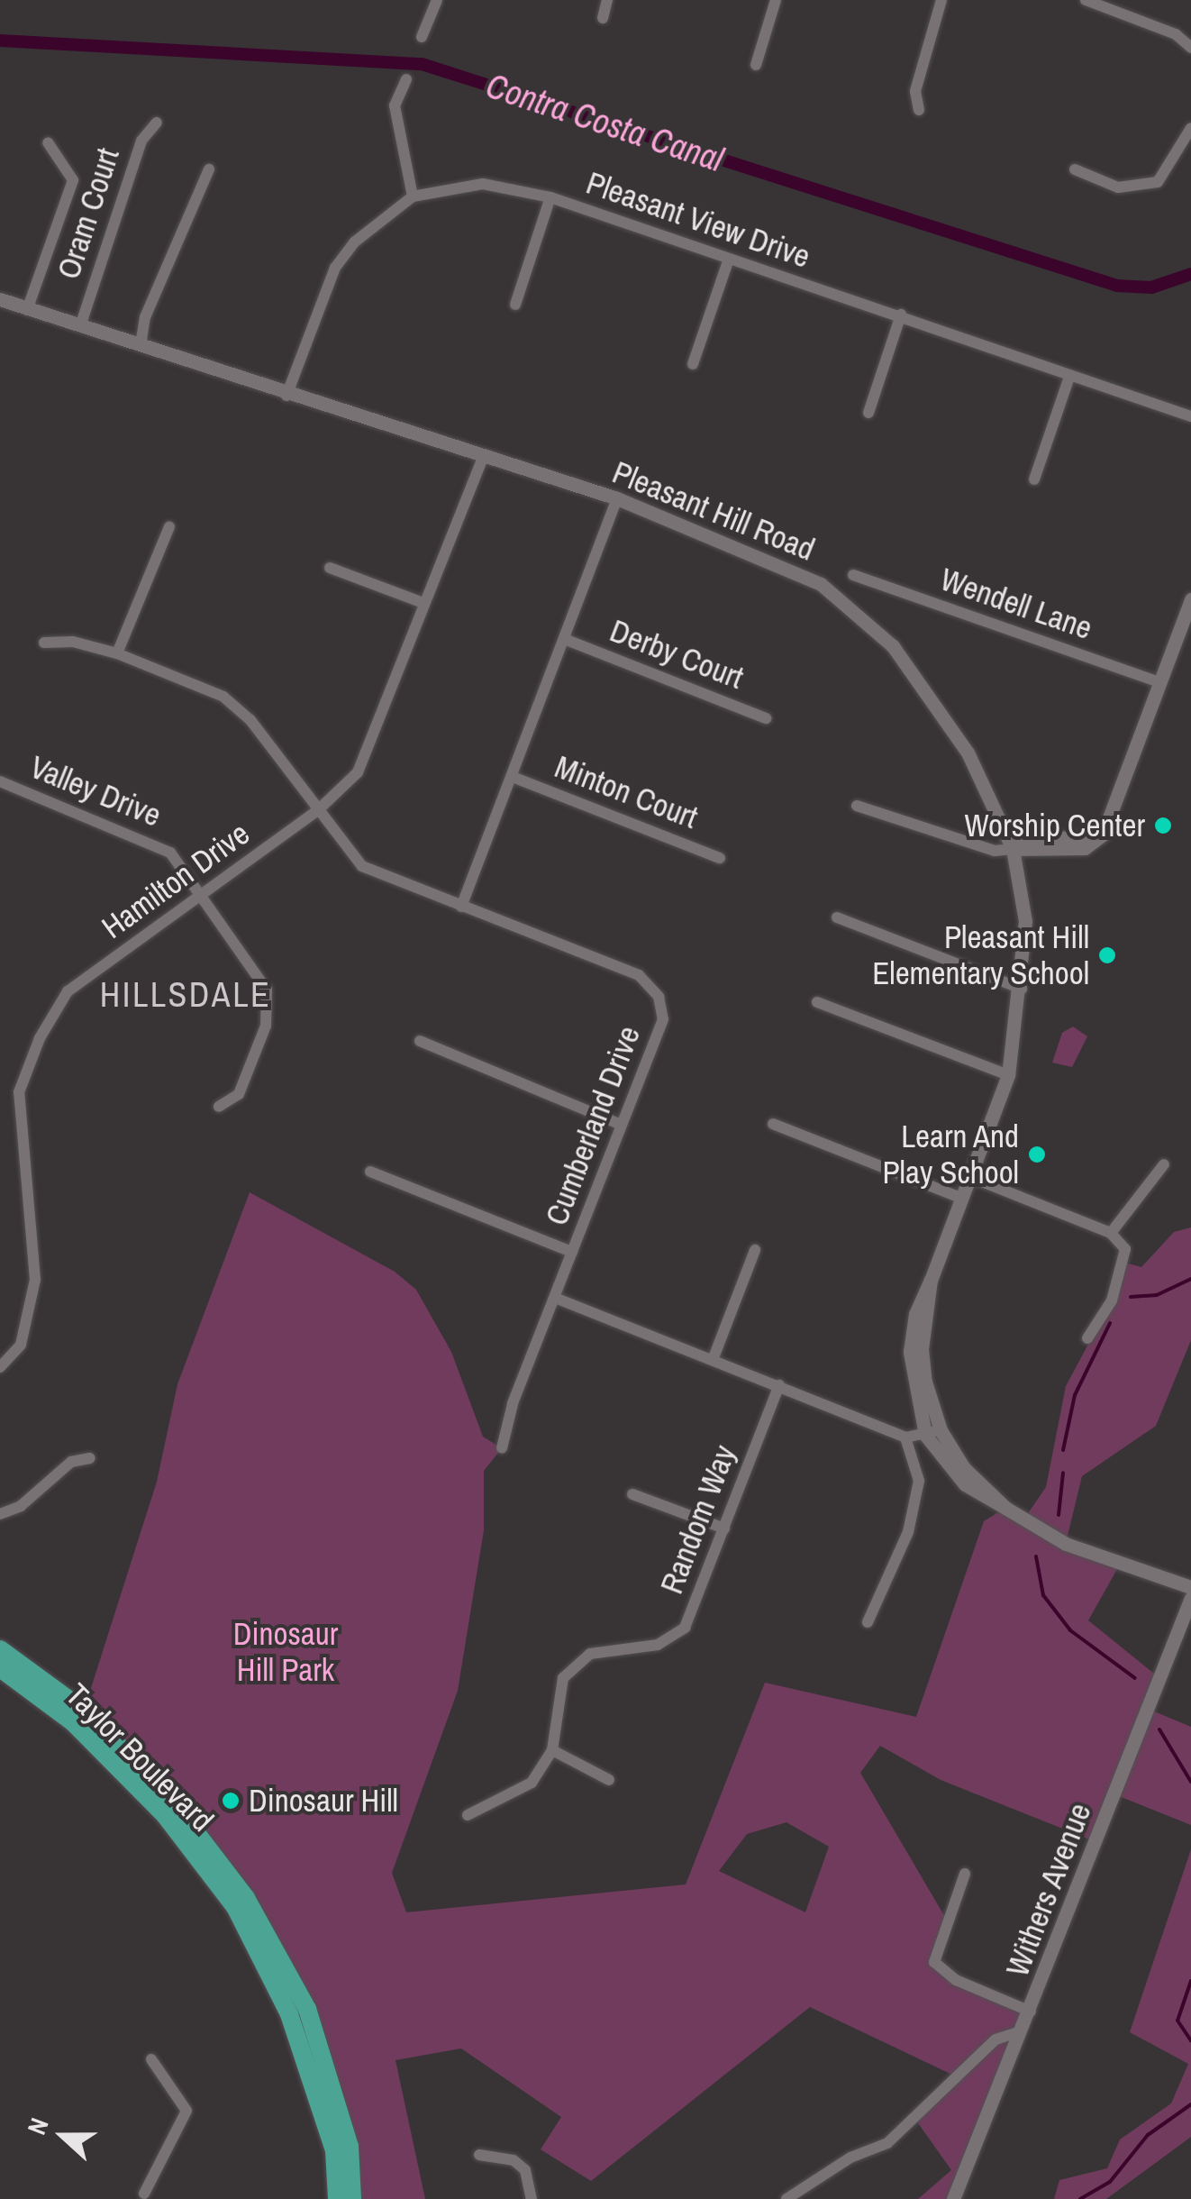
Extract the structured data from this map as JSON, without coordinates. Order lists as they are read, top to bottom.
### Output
{
  "streets": {
    "main road": ["Taylor Boulevard"],
    "street": [
      "Oram Court",
      "Pleasant View Drive",
      "Pleasant Hill Road",
      "Wendell Lane",
      "Derby Court",
      "Valley Drive",
      "Minton Court",
      "Hamilton Drive",
      "Cumberland Drive",
      "Random Way",
      "Withers Avenue"
    ]
  },
  "crossings": [
    ["Oram Court", "Pleasant Hill Road"],
    ["Pleasant View Drive", "Pleasant Hill Road"],
    ["Pleasant Hill Road", "Hamilton Drive"],
    ["Valley Drive", "Hamilton Drive"],
    ["Hamilton Drive", "Cumberland Drive"]
  ],
  "districts": ["HILLSDALE"],
  "water": ["Contra Costa Canal"],
  "parks": ["Dinosaur Hill Park"],
  "places": [
    "Worship Center",
    "Pleasant Hill Elementary School",
    "Learn And Play School",
    "Dinosaur Hill"
  ],
  "north": "left"
}
